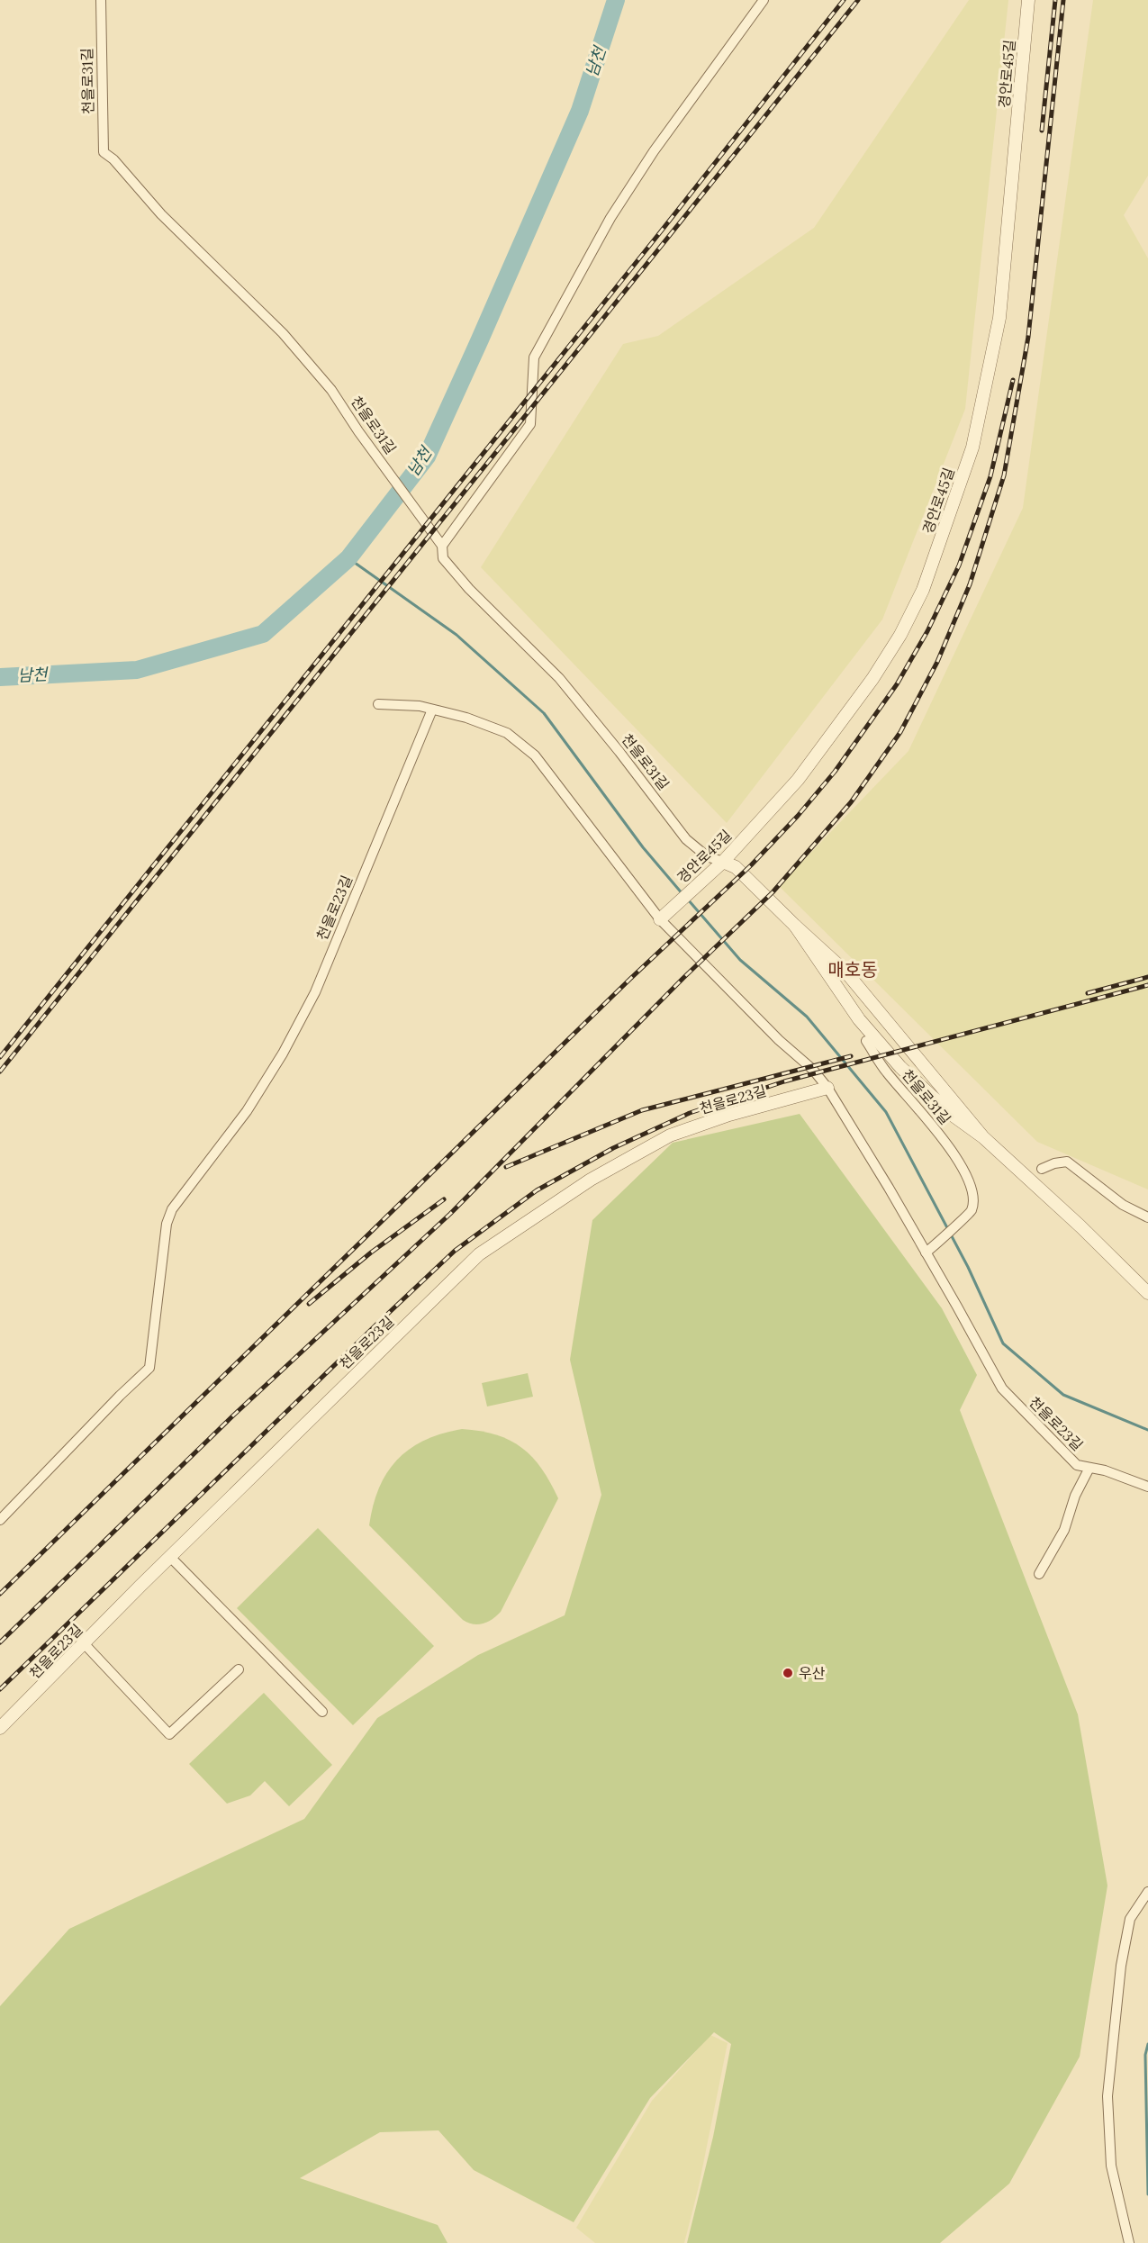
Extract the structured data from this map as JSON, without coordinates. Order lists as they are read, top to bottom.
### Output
{
  "streets": {
    "street": ["경안로45길", "천을로31길", "천을로23길"]
  },
  "crossings": [
    ["경안로45길", "천을로31길"],
    ["경안로45길", "천을로23길"],
    ["천을로31길", "천을로23길"]
  ],
  "districts": ["매호동"],
  "water": ["남천"],
  "places": ["우산"]
}
